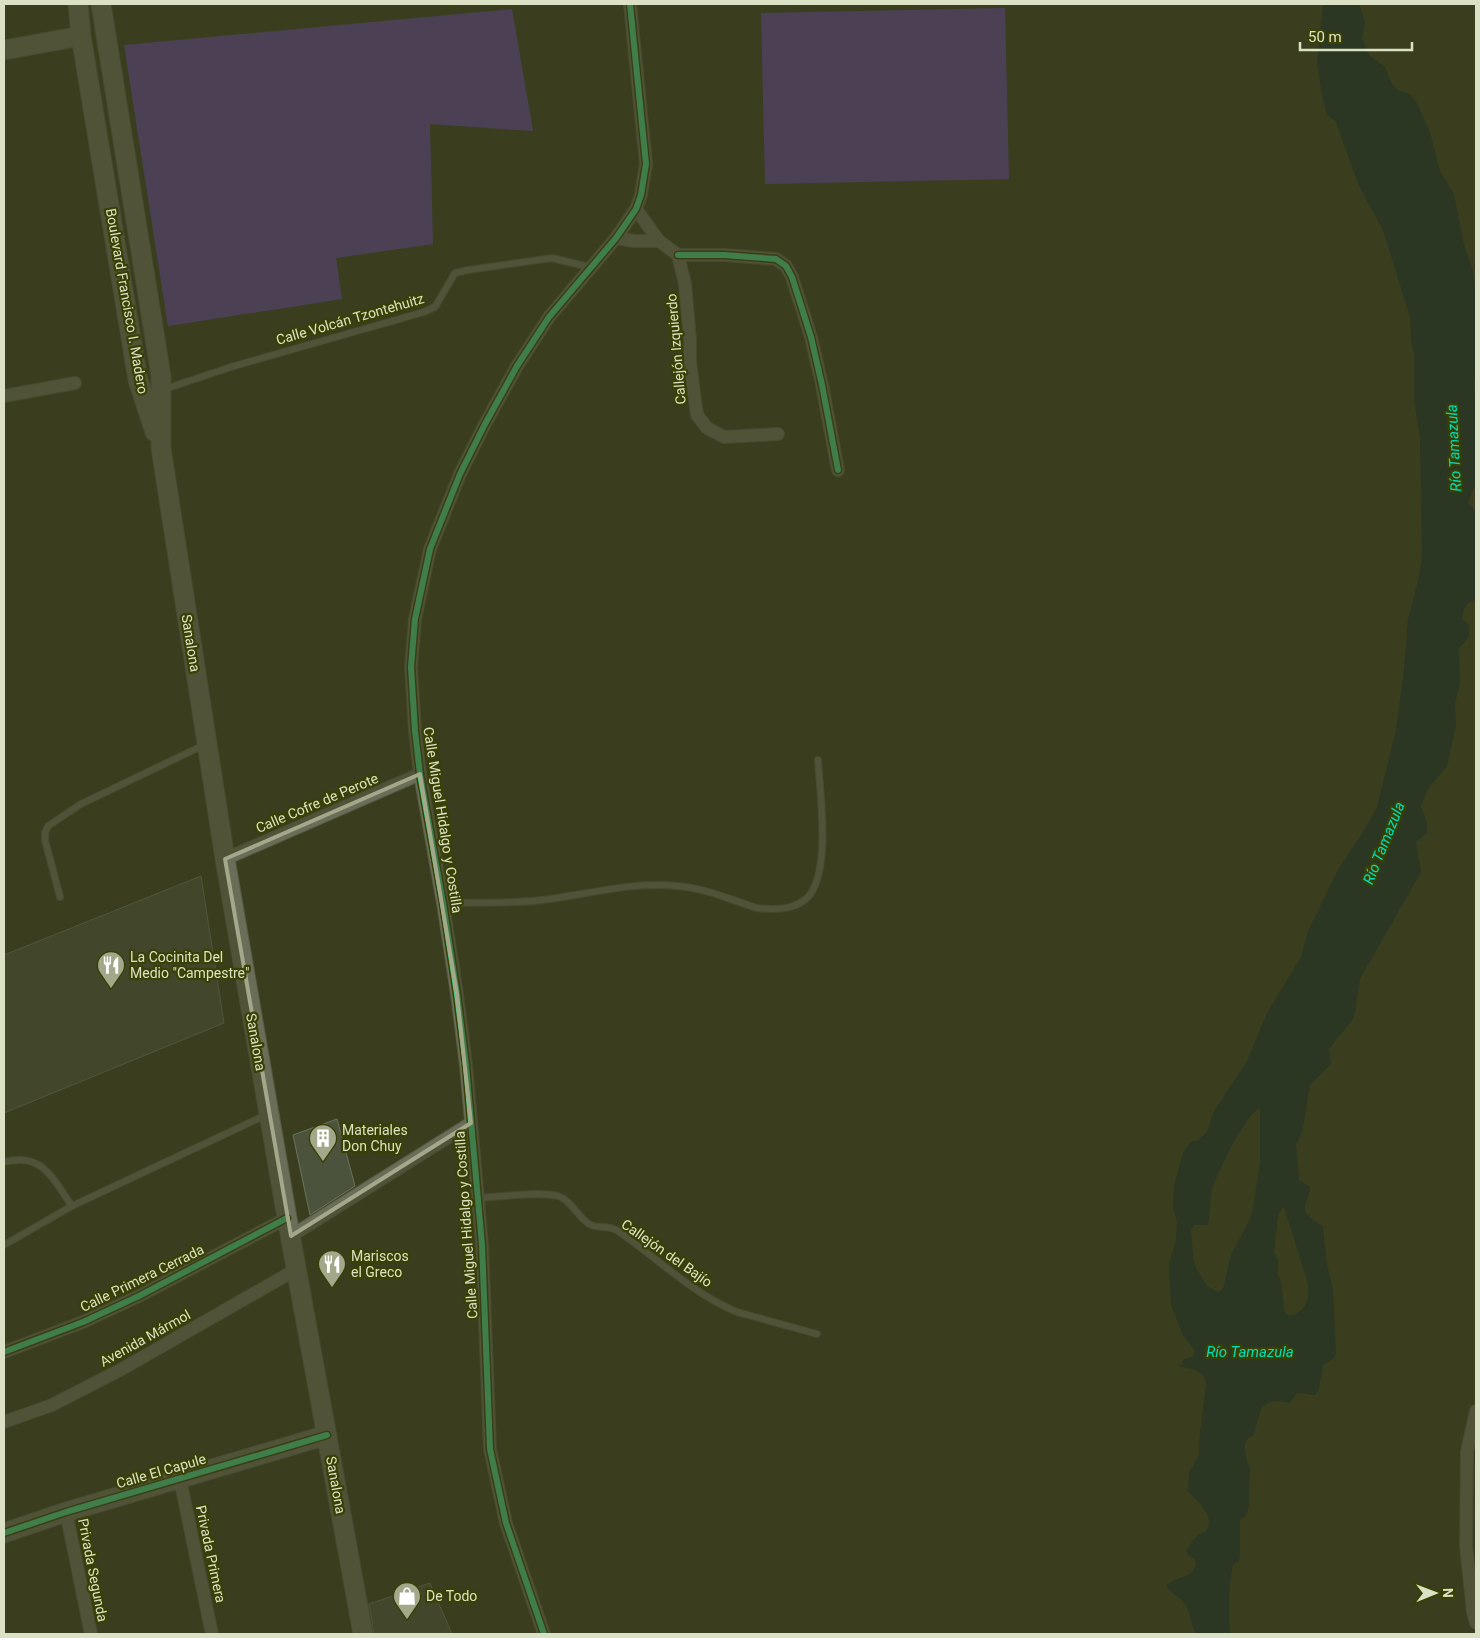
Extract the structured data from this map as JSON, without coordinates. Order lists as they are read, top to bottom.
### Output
{
  "streets": {
    "main road": ["Boulevard Francisco I. Madero", "Sanalona", "Calle El Capule"],
    "street": [
      "Callejón Izquierdo",
      "Calle Cofre de Perote",
      "Calle Miguel Hidalgo y Costilla",
      "Calle Primera Cerrada",
      "Avenida Mármol",
      "Privada Primera",
      "Privada Segunda"
    ],
    "lane": ["Calle Volcán Tzontehuitz", "Callejón del Bajío"]
  },
  "crossings": [
    ["Boulevard Francisco I. Madero", "Calle Volcán Tzontehuitz"],
    ["Boulevard Francisco I. Madero", "Sanalona"],
    ["Calle Volcán Tzontehuitz", "Calle Miguel Hidalgo y Costilla"],
    ["Sanalona", "Calle Cofre de Perote"],
    ["Sanalona", "Calle Primera Cerrada"],
    ["Sanalona", "Avenida Mármol"],
    ["Sanalona", "Calle El Capule"],
    ["Calle Cofre de Perote", "Calle Miguel Hidalgo y Costilla"],
    ["Calle Miguel Hidalgo y Costilla", "Callejón del Bajío"],
    ["Calle Miguel Hidalgo y Costilla", "Calle Primera Cerrada"],
    ["Calle El Capule", "Privada Primera"],
    ["Calle El Capule", "Privada Segunda"]
  ],
  "water": ["Río Tamazula"],
  "places": {
    "restaurant": ["La Cocinita Del Medio \"Campestre\"", "Mariscos el Greco"],
    "building": ["Materiales Don Chuy"],
    "shop": ["De Todo"]
  },
  "scale_bar": "50 m",
  "north": "right"
}
